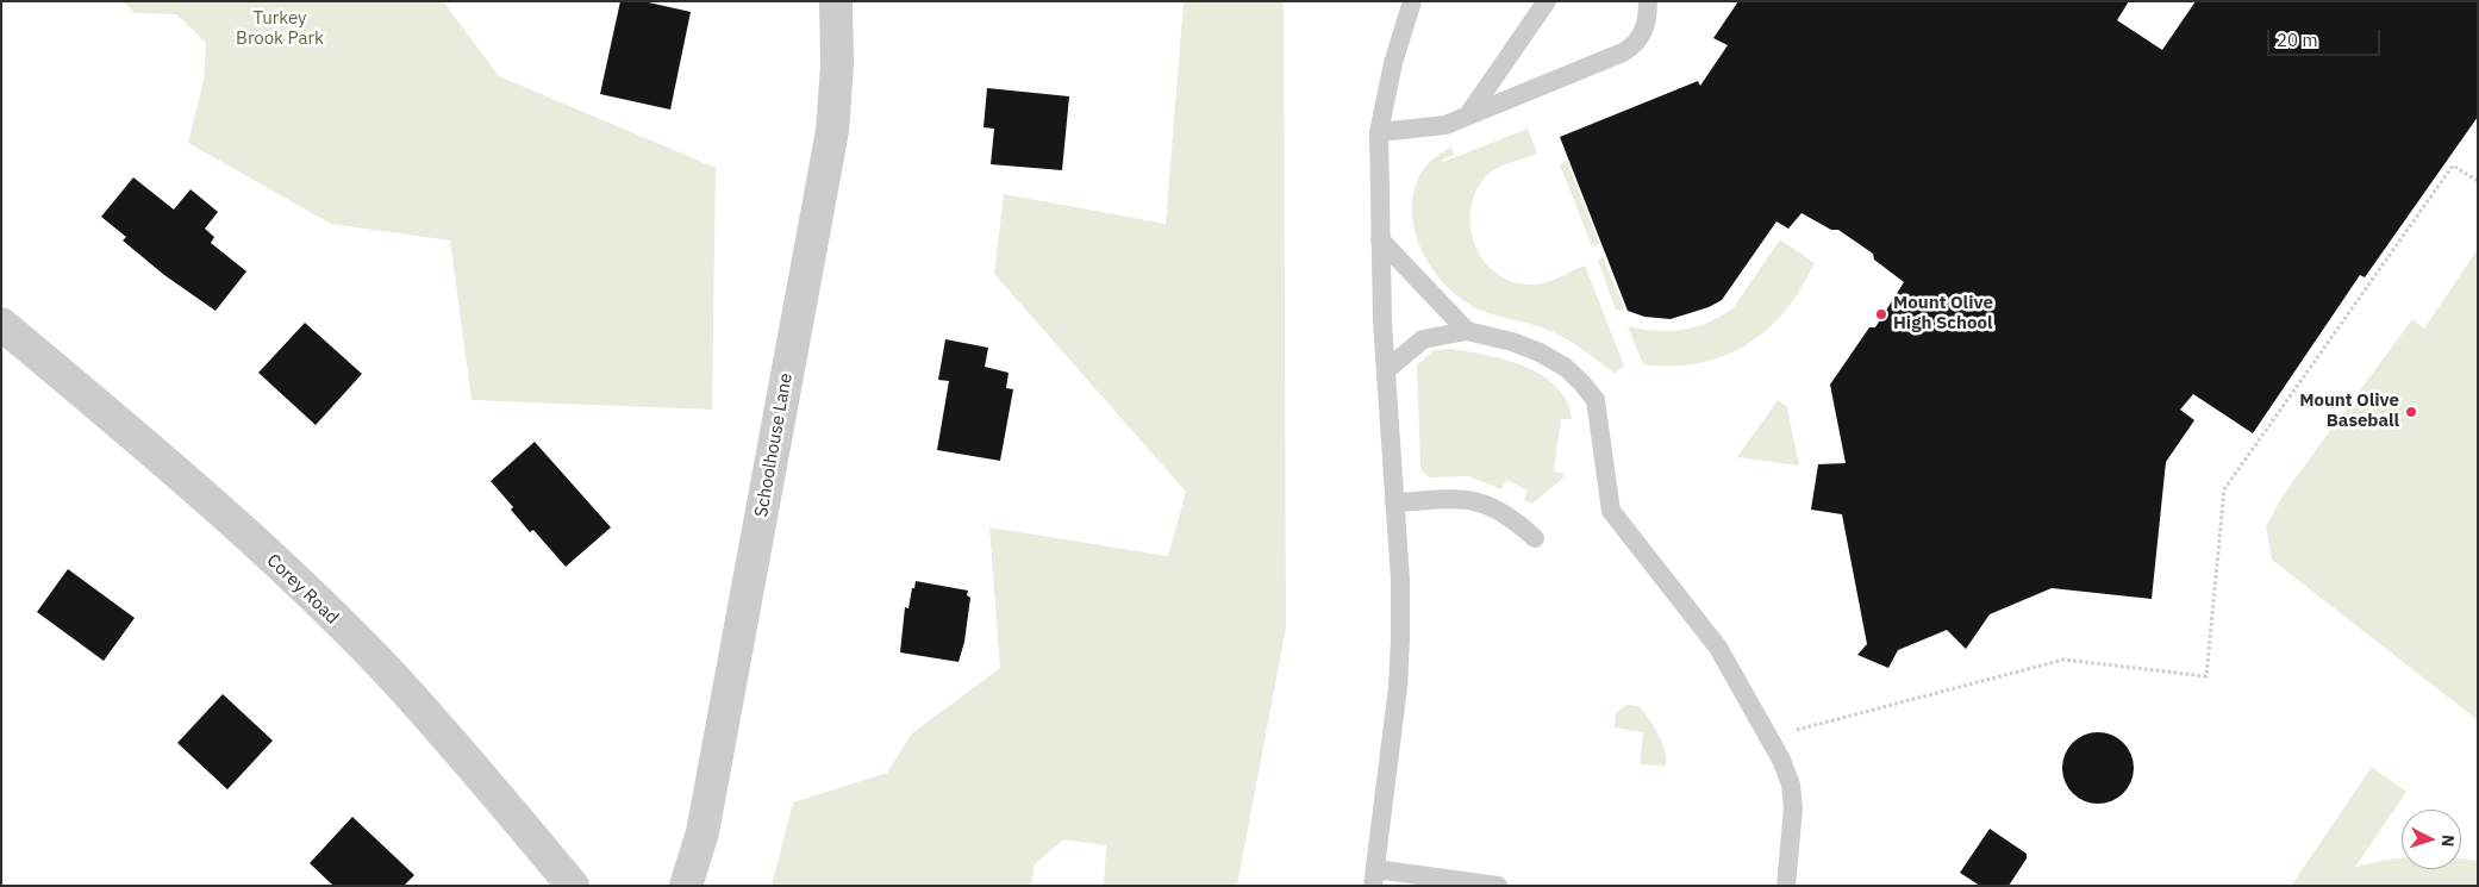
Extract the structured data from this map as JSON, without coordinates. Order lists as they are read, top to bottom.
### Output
{
  "streets": {
    "street": ["Schoolhouse Lane", "Corey Road"]
  },
  "parks": ["Turkey Brook Park"],
  "places": ["Mount Olive High School", "Mount Olive Baseball"],
  "scale_bar": "20 m",
  "north": "right"
}
